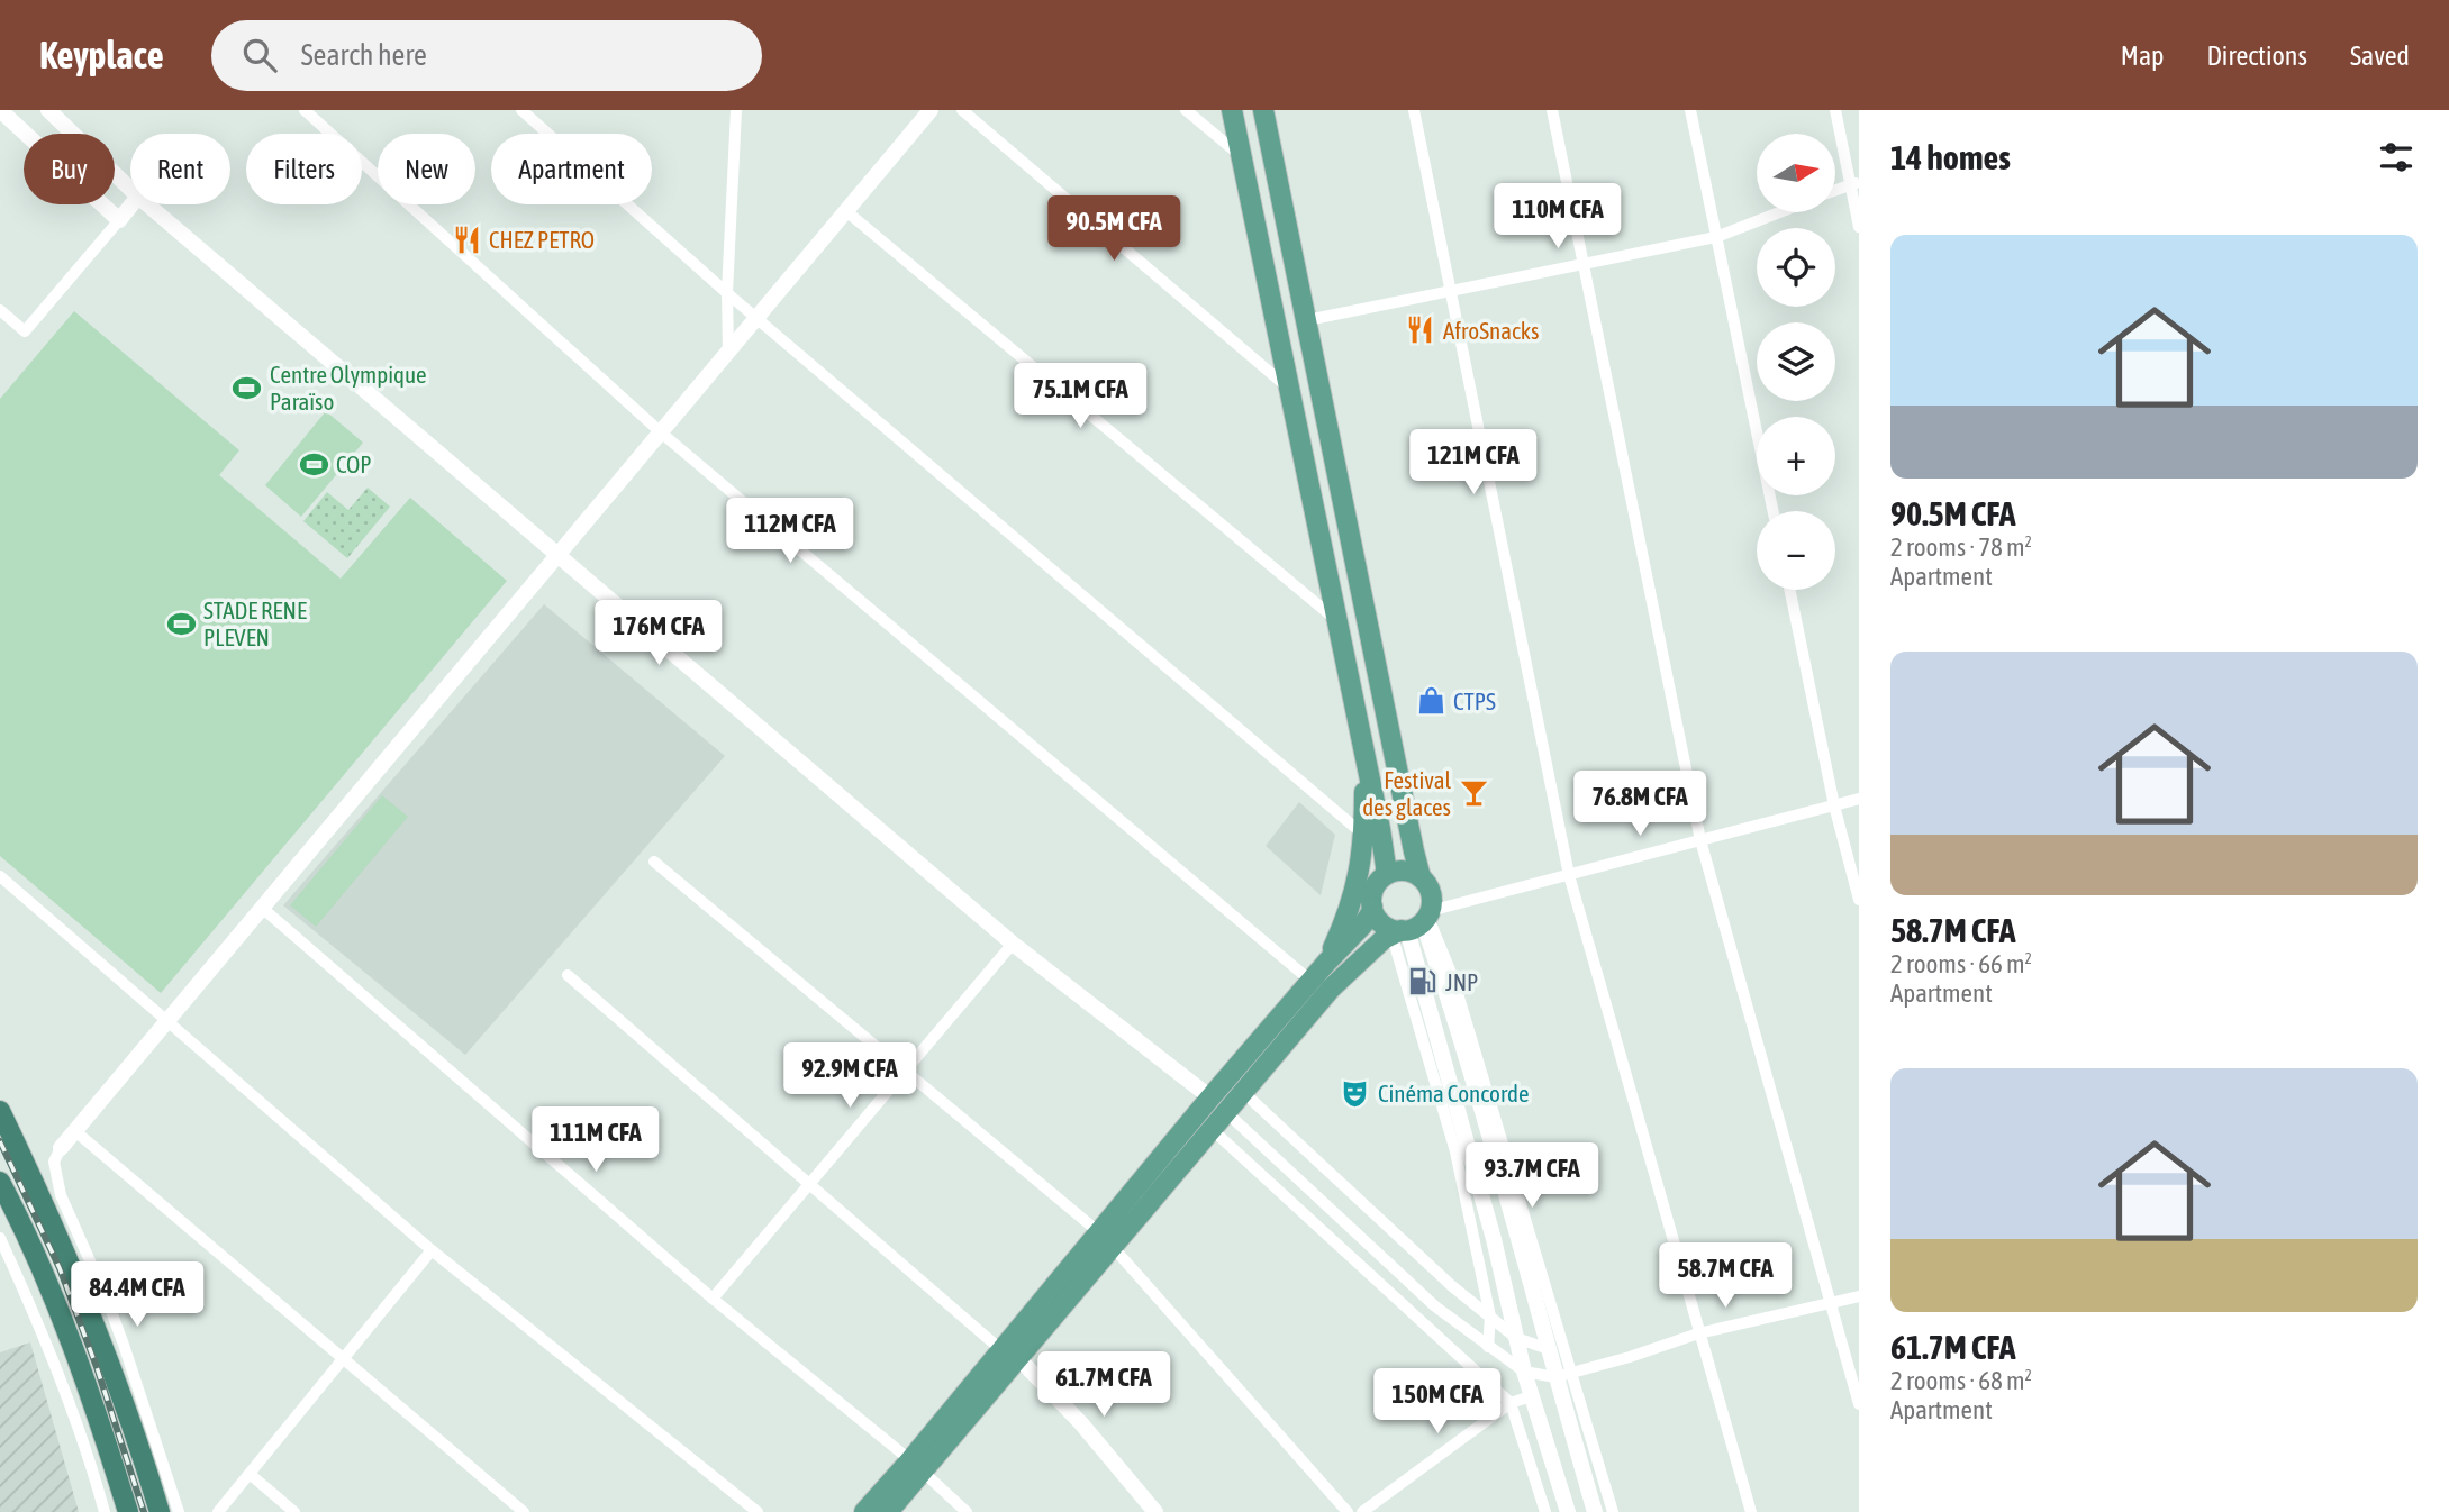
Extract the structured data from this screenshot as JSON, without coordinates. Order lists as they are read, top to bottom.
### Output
{
  "places": {
    "restaurant": ["CHEZ PETRO", "AfroSnacks"],
    "sports": ["Centre Olympique Paraïso", "COP", "STADE RENE PLEVEN"],
    "shop": ["CTPS"],
    "bar": ["Festival des glaces"],
    "fuel station": ["JNP"],
    "theatre": ["Cinéma Concorde"]
  },
  "north": "right",
  "page": {
    "header": "Keyplace",
    "search": "Search here",
    "nav": ["Map", "Directions", "Saved"],
    "heading": "14 homes",
    "map_buttons": ["+", "−"],
    "chip": [
      "Buy",
      "Rent",
      "Filters",
      "New",
      "Apartment"
    ],
    "price": [
      "110M CFA",
      "90.5M CFA",
      "75.1M CFA",
      "121M CFA",
      "112M CFA",
      "176M CFA",
      "76.8M CFA",
      "92.9M CFA",
      "111M CFA",
      "93.7M CFA",
      "58.7M CFA",
      "84.4M CFA",
      "61.7M CFA",
      "150M CFA"
    ],
    "list": [
      {
        "name": "90.5M CFA",
        "note": "2 rooms · 78 m² · Apartment"
      },
      {
        "name": "58.7M CFA",
        "note": "2 rooms · 66 m² · Apartment"
      },
      {
        "name": "61.7M CFA",
        "note": "2 rooms · 68 m² · Apartment"
      }
    ]
  }
}
